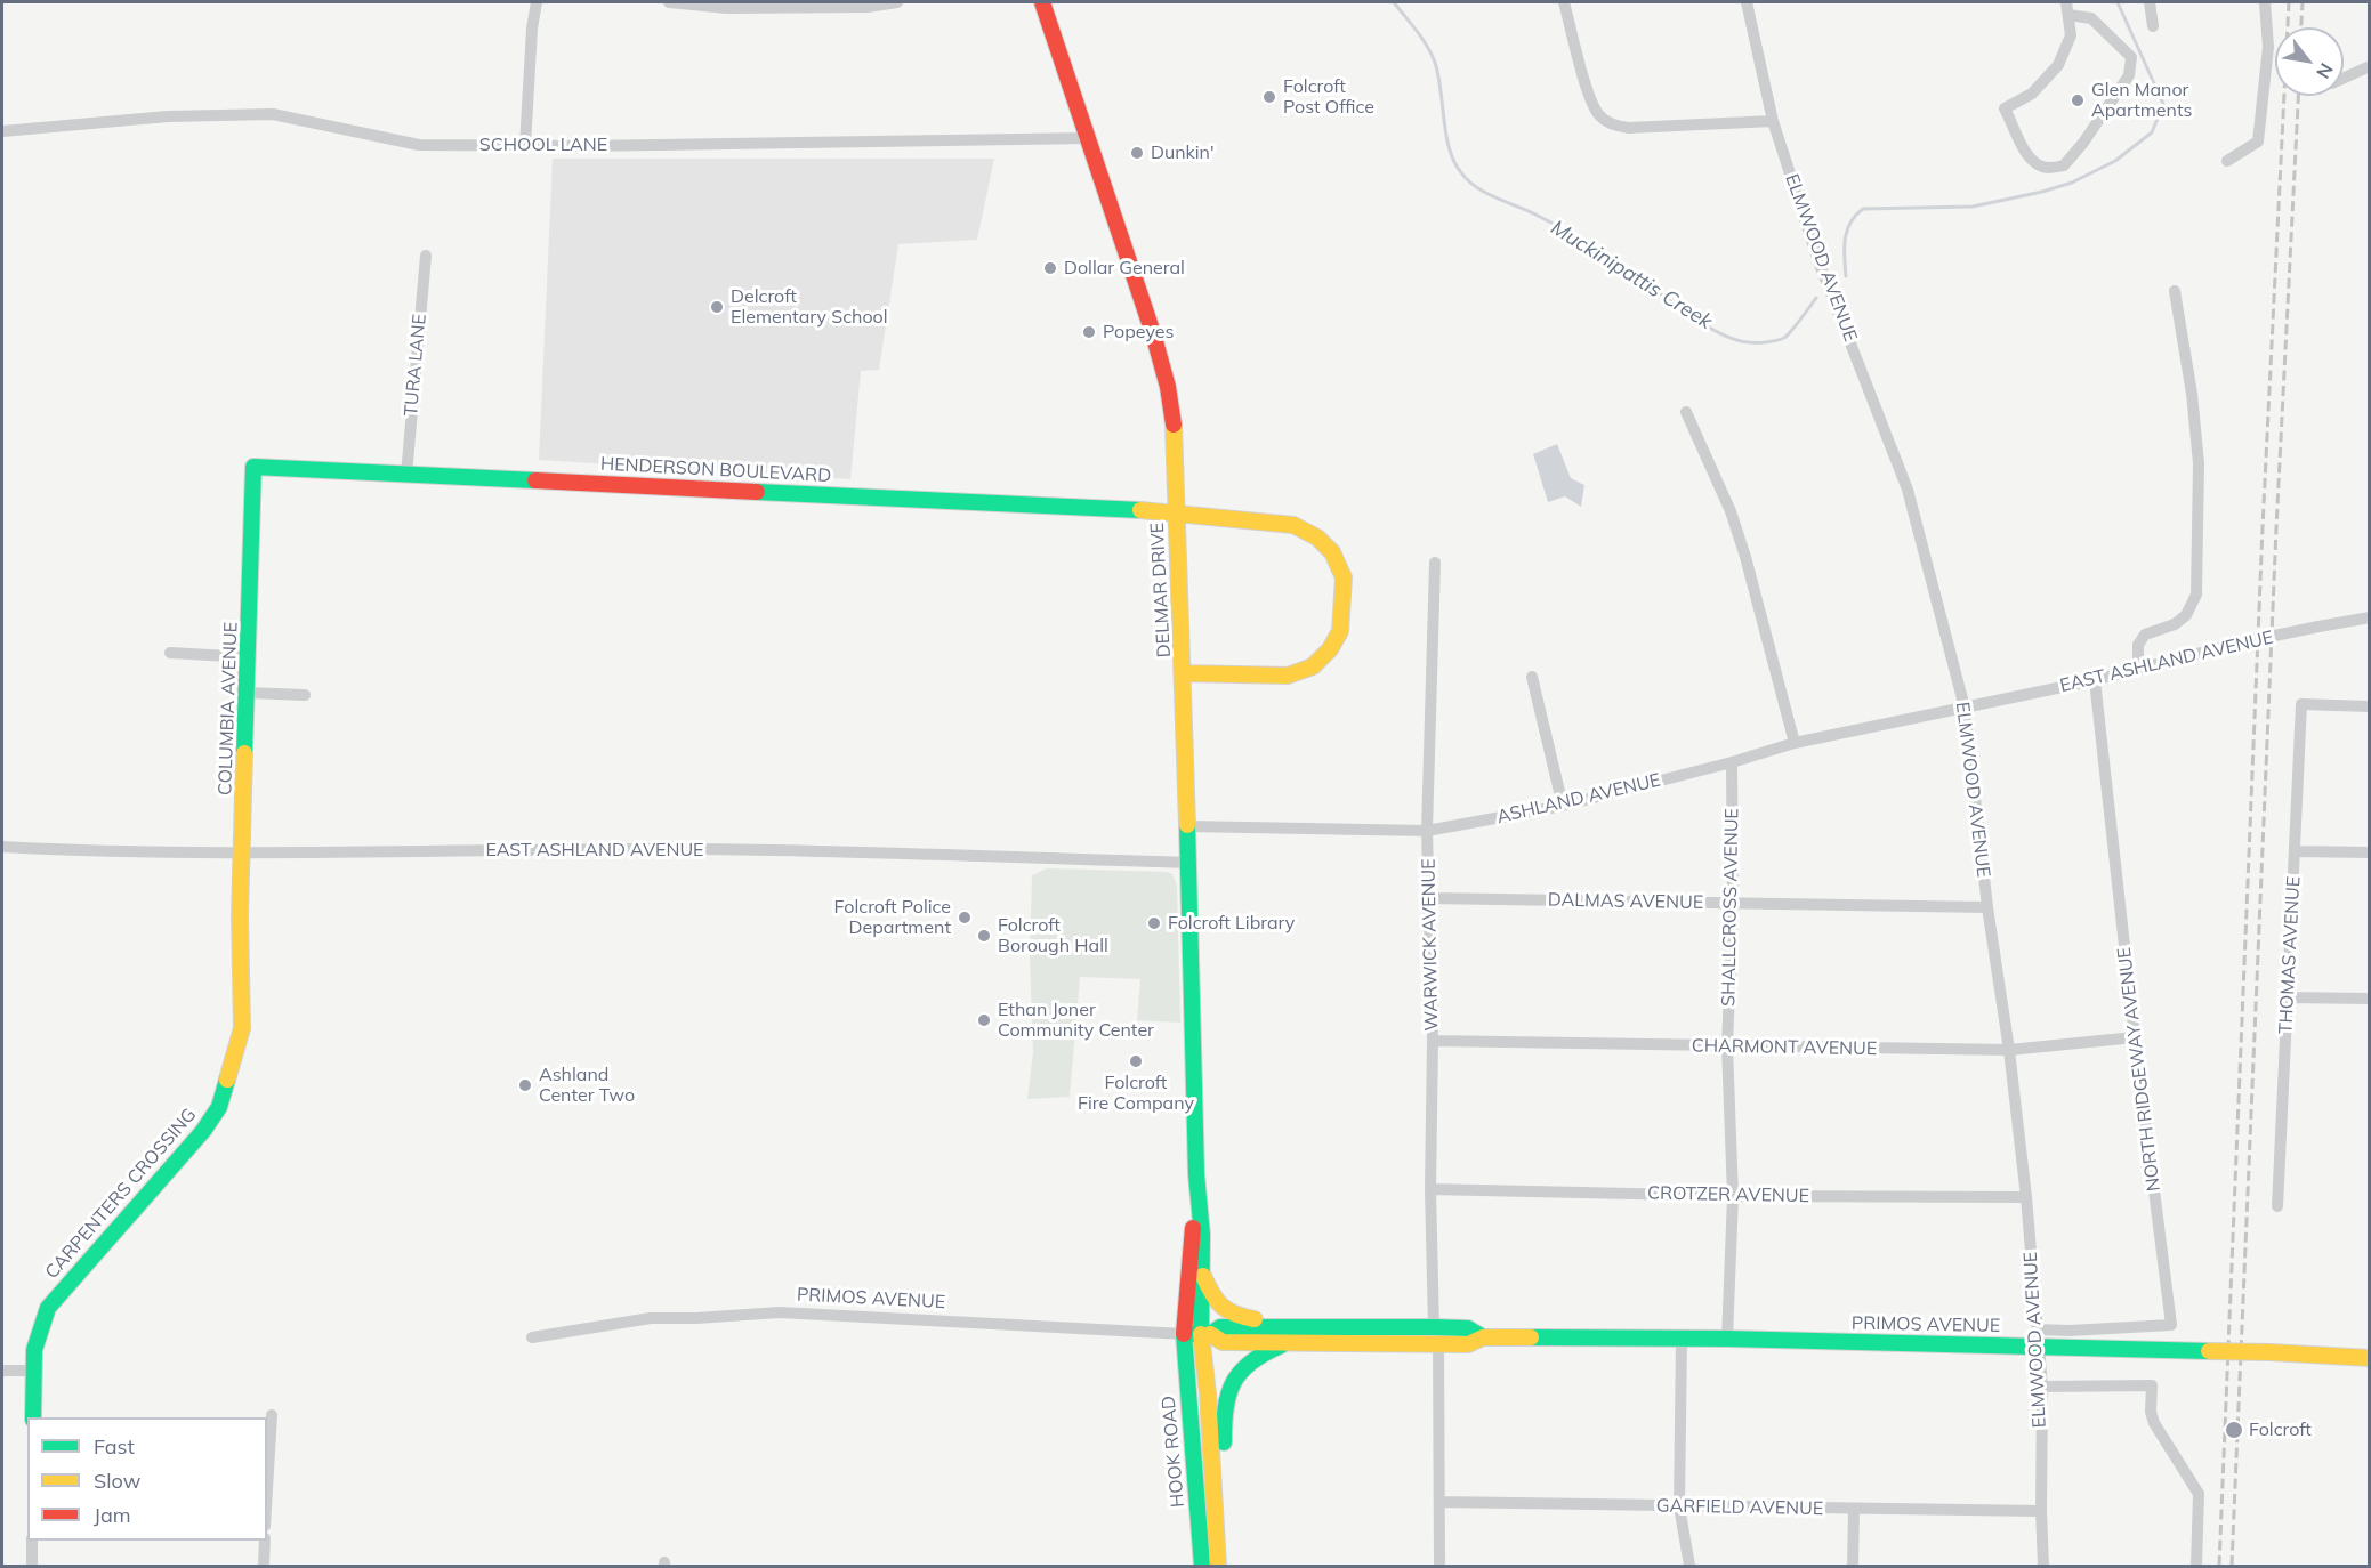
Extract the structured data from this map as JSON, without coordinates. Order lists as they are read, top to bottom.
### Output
{
  "streets": {
    "street": [
      "SCHOOL LANE",
      "ELMWOOD AVENUE",
      "TURA LANE",
      "HENDERSON BOULEVARD",
      "DELMAR DRIVE",
      "EAST ASHLAND AVENUE",
      "COLUMBIA AVENUE",
      "ASHLAND AVENUE",
      "DALMAS AVENUE",
      "SHALLCROSS AVENUE",
      "WARWICK AVENUE",
      "THOMAS AVENUE",
      "CHARMONT AVENUE",
      "NORTH RIDGEWAY AVENUE",
      "CARPENTERS CROSSING",
      "CROTZER AVENUE",
      "PRIMOS AVENUE",
      "HOOK ROAD",
      "GARFIELD AVENUE"
    ]
  },
  "crossings": [
    ["SCHOOL LANE", "DELMAR DRIVE"],
    ["ELMWOOD AVENUE", "EAST ASHLAND AVENUE"],
    ["ELMWOOD AVENUE", "ASHLAND AVENUE"],
    ["ELMWOOD AVENUE", "DALMAS AVENUE"],
    ["ELMWOOD AVENUE", "CHARMONT AVENUE"],
    ["ELMWOOD AVENUE", "NORTH RIDGEWAY AVENUE"],
    ["ELMWOOD AVENUE", "CROTZER AVENUE"],
    ["ELMWOOD AVENUE", "PRIMOS AVENUE"],
    ["ELMWOOD AVENUE", "GARFIELD AVENUE"],
    ["TURA LANE", "HENDERSON BOULEVARD"],
    ["HENDERSON BOULEVARD", "DELMAR DRIVE"],
    ["HENDERSON BOULEVARD", "COLUMBIA AVENUE"],
    ["DELMAR DRIVE", "EAST ASHLAND AVENUE"],
    ["DELMAR DRIVE", "ASHLAND AVENUE"],
    ["DELMAR DRIVE", "PRIMOS AVENUE"],
    ["DELMAR DRIVE", "HOOK ROAD"],
    ["EAST ASHLAND AVENUE", "COLUMBIA AVENUE"],
    ["EAST ASHLAND AVENUE", "ASHLAND AVENUE"],
    ["EAST ASHLAND AVENUE", "NORTH RIDGEWAY AVENUE"],
    ["COLUMBIA AVENUE", "CARPENTERS CROSSING"],
    ["ASHLAND AVENUE", "SHALLCROSS AVENUE"],
    ["ASHLAND AVENUE", "WARWICK AVENUE"],
    ["DALMAS AVENUE", "SHALLCROSS AVENUE"],
    ["DALMAS AVENUE", "WARWICK AVENUE"],
    ["SHALLCROSS AVENUE", "CHARMONT AVENUE"],
    ["SHALLCROSS AVENUE", "CROTZER AVENUE"],
    ["SHALLCROSS AVENUE", "PRIMOS AVENUE"],
    ["WARWICK AVENUE", "CHARMONT AVENUE"],
    ["WARWICK AVENUE", "CROTZER AVENUE"],
    ["WARWICK AVENUE", "PRIMOS AVENUE"],
    ["CHARMONT AVENUE", "NORTH RIDGEWAY AVENUE"],
    ["PRIMOS AVENUE", "HOOK ROAD"]
  ],
  "water": ["Muckinipattis Creek"],
  "places": [
    "Folcroft Post Office",
    "Glen Manor Apartments",
    "Dunkin'",
    "Dollar General",
    "Delcroft Elementary School",
    "Popeyes",
    "Folcroft Police Department",
    "Folcroft Library",
    "Folcroft Borough Hall",
    "Ethan Joner Community Center",
    "Folcroft Fire Company",
    "Ashland Center Two",
    "Folcroft"
  ],
  "legend": ["Fast", "Slow", "Jam"],
  "north": "bottom right"
}
